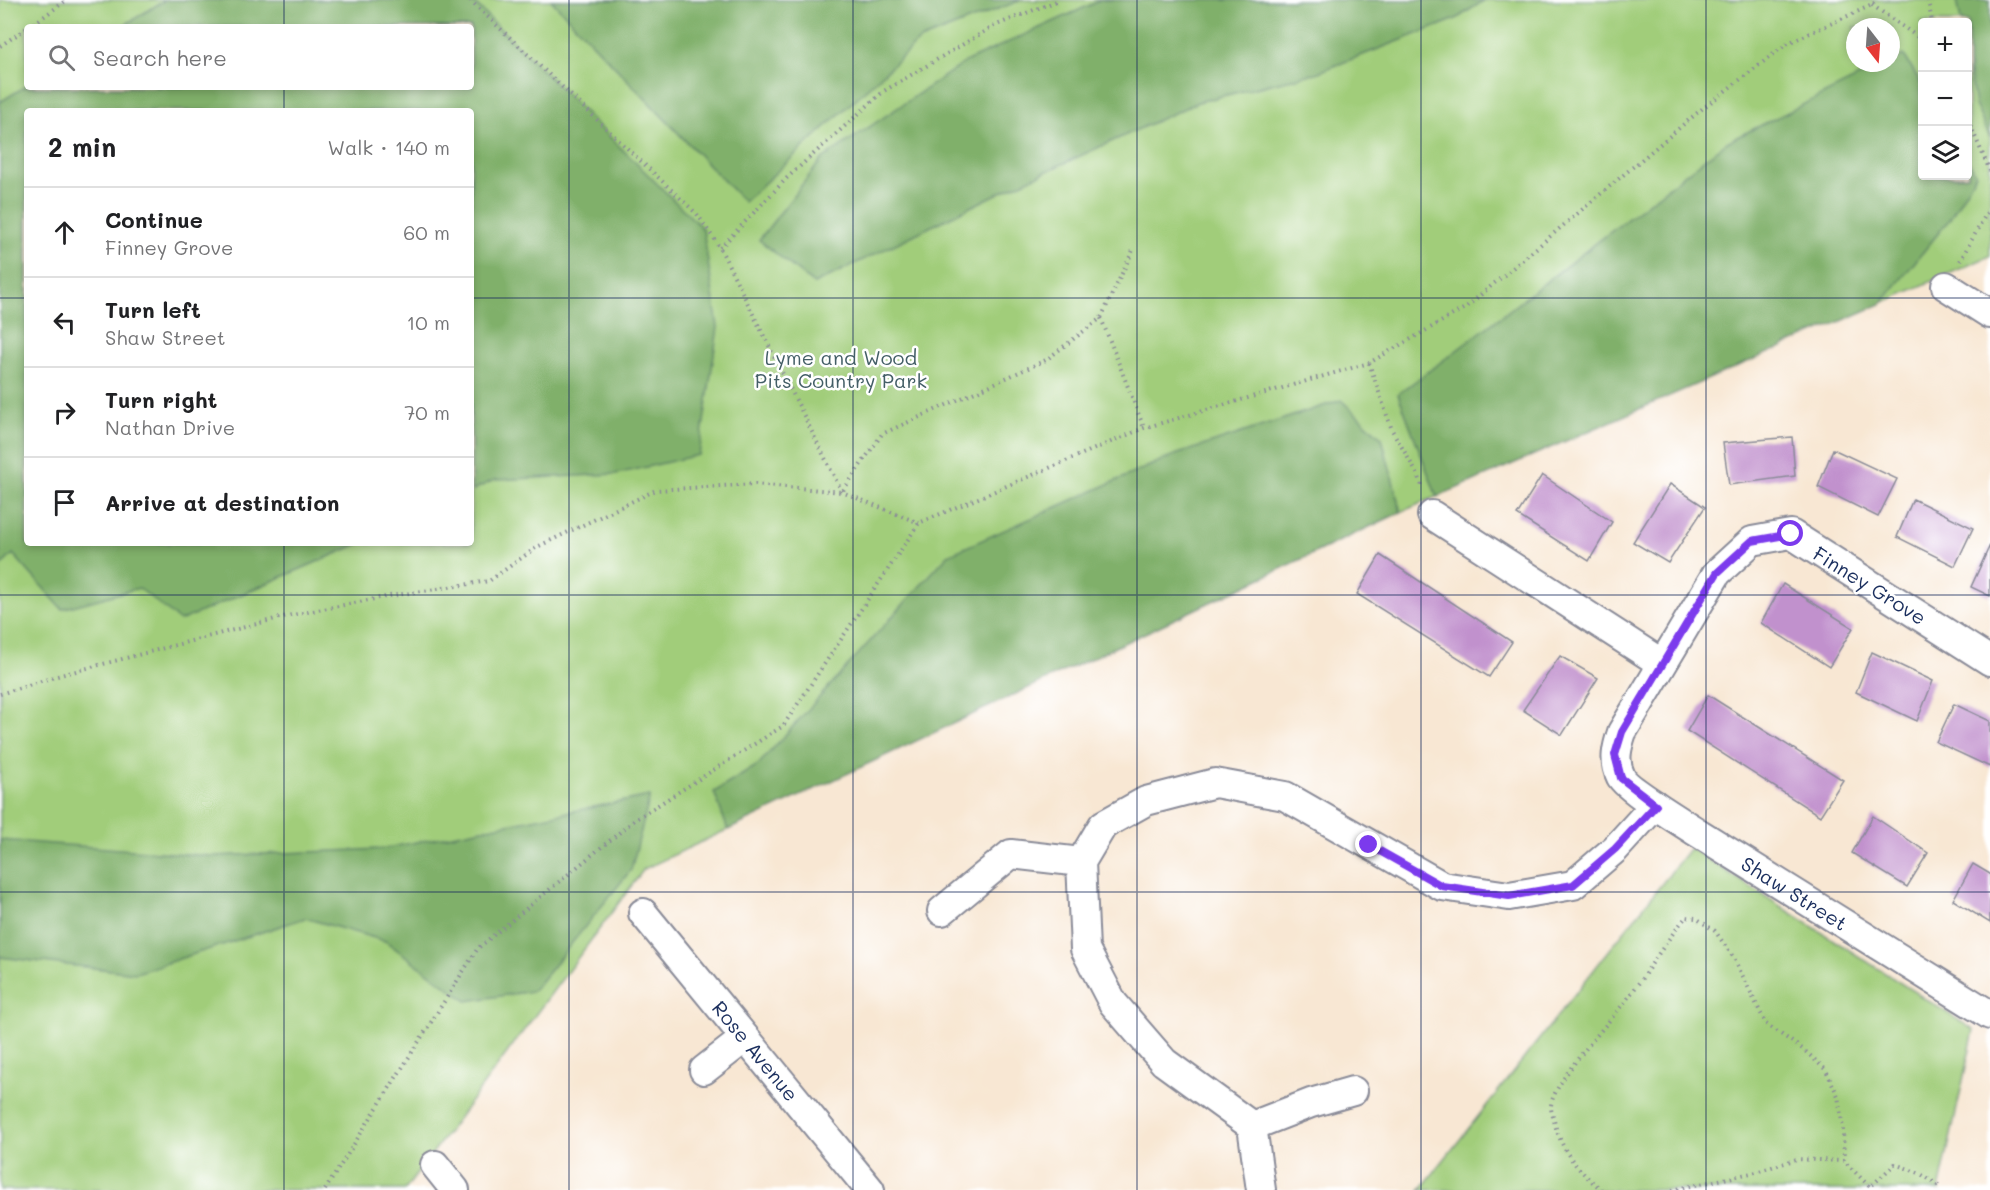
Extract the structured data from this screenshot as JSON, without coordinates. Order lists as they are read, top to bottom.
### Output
{
  "streets": {
    "street": ["Finney Grove", "Shaw Street", "Rose Avenue"]
  },
  "crossings": [
    ["Finney Grove", "Shaw Street"]
  ],
  "parks": ["Lyme and Wood Pits Country Park"],
  "north": "bottom",
  "page": {
    "map_buttons": ["+", "−"],
    "search": "Search here",
    "heading": ["2 min", "Walk · 140 m"],
    "list": [
      ["Continue", "Finney Grove", "60 m"],
      ["Turn left", "Shaw Street", "10 m"],
      ["Turn right", "Nathan Drive", "70 m"],
      "Arrive at destination"
    ]
  }
}
